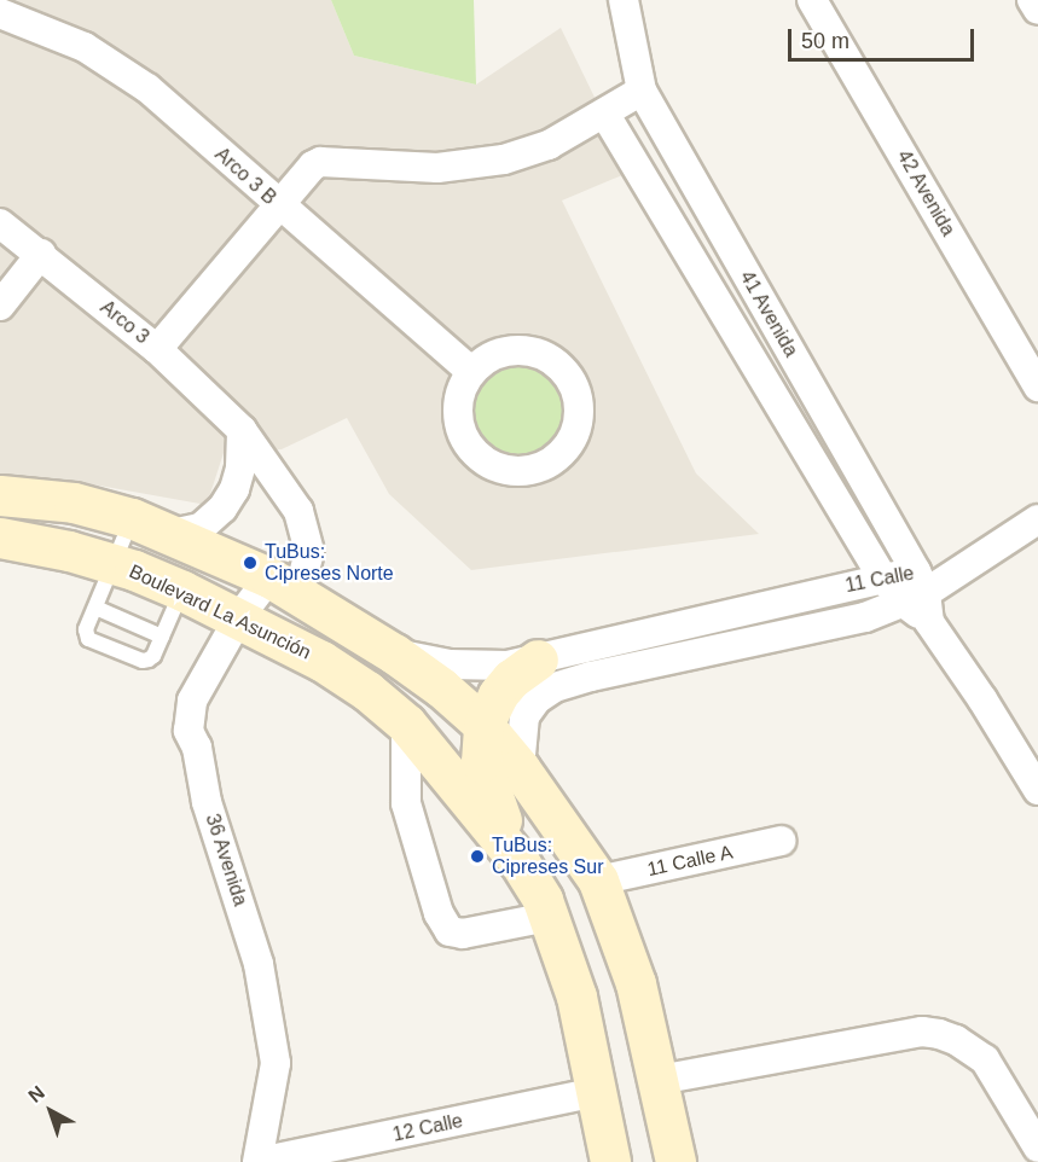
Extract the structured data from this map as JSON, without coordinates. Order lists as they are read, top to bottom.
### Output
{
  "streets": {
    "main road": ["Boulevard La Asunción"],
    "street": [
      "Arco 3 B",
      "42 Avenida",
      "41 Avenida",
      "Arco 3",
      "11 Calle",
      "36 Avenida",
      "11 Calle A",
      "12 Calle"
    ]
  },
  "crossings": [
    ["41 Avenida", "11 Calle"],
    ["Boulevard La Asunción", "36 Avenida"],
    ["Boulevard La Asunción", "12 Calle"],
    ["36 Avenida", "12 Calle"]
  ],
  "places": ["TuBus: Cipreses Norte", "TuBus: Cipreses Sur"],
  "scale_bar": "50 m",
  "north": "top left"
}
